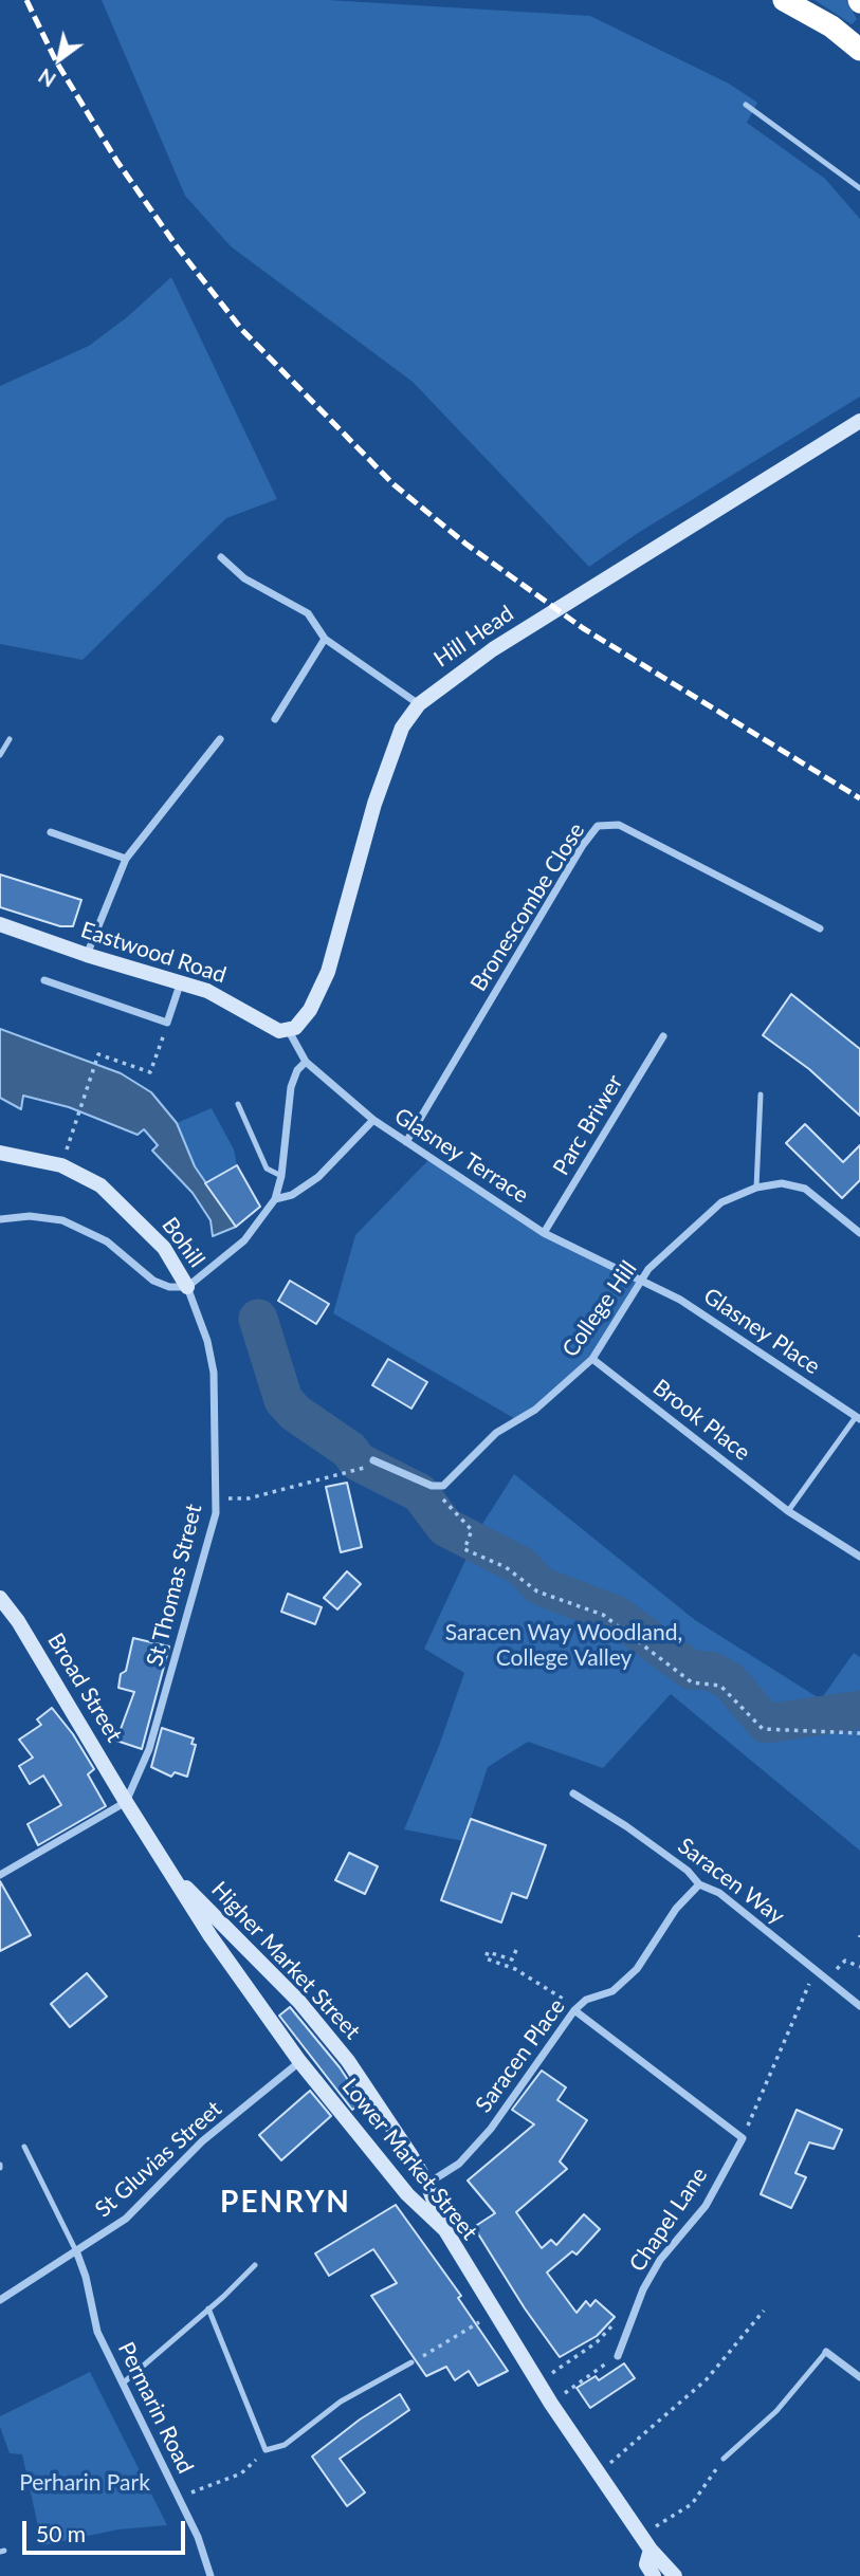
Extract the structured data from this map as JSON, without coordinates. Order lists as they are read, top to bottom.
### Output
{
  "streets": {
    "street": [
      "Hill Head",
      "Bronescombe Close",
      "Eastwood Road",
      "Parc Briwer",
      "Glasney Terrace",
      "Bohill",
      "College Hill",
      "Glasney Place",
      "Brook Place",
      "St Thomas Street",
      "Broad Street",
      "Saracen Way",
      "Higher Market Street",
      "Saracen Place",
      "St Gluvias Street",
      "Lower Market Street",
      "Chapel Lane",
      "Permarin Road"
    ]
  },
  "crossings": [
    ["Hill Head", "Eastwood Road"],
    ["Hill Head", "Glasney Terrace"],
    ["Bronescombe Close", "Glasney Terrace"],
    ["Eastwood Road", "Glasney Terrace"],
    ["Parc Briwer", "Glasney Terrace"],
    ["Glasney Terrace", "College Hill"],
    ["Glasney Terrace", "Glasney Place"],
    ["Bohill", "St Thomas Street"],
    ["College Hill", "Glasney Place"],
    ["College Hill", "Brook Place"],
    ["St Thomas Street", "Broad Street"],
    ["St Thomas Street", "Lower Market Street"],
    ["Broad Street", "Lower Market Street"],
    ["Saracen Way", "Saracen Place"],
    ["Higher Market Street", "Saracen Place"],
    ["Higher Market Street", "Lower Market Street"],
    ["St Gluvias Street", "Lower Market Street"],
    ["St Gluvias Street", "Permarin Road"]
  ],
  "districts": ["PENRYN"],
  "parks": ["Saracen Way Woodland, College Valley", "Perharin Park"],
  "scale_bar": "50 m",
  "north": "bottom left"
}
